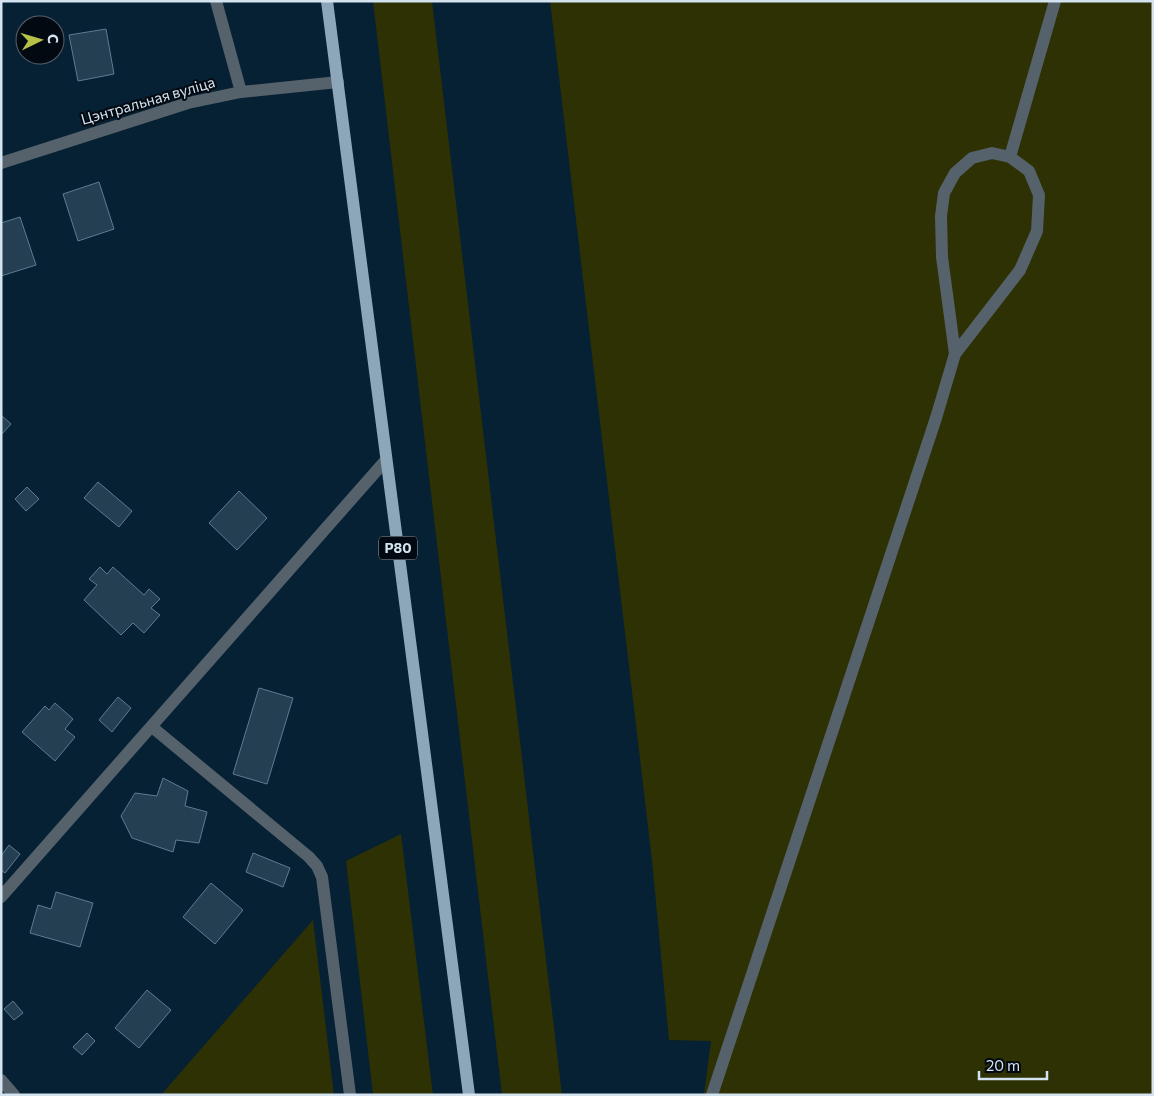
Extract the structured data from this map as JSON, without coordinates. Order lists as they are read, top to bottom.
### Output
{
  "streets": {
    "main road": ["Р80"],
    "street": ["Цэнтральная вуліца"]
  },
  "crossings": [
    ["Цэнтральная вуліца", "Р80"]
  ],
  "scale_bar": "20 m",
  "north": "right"
}
